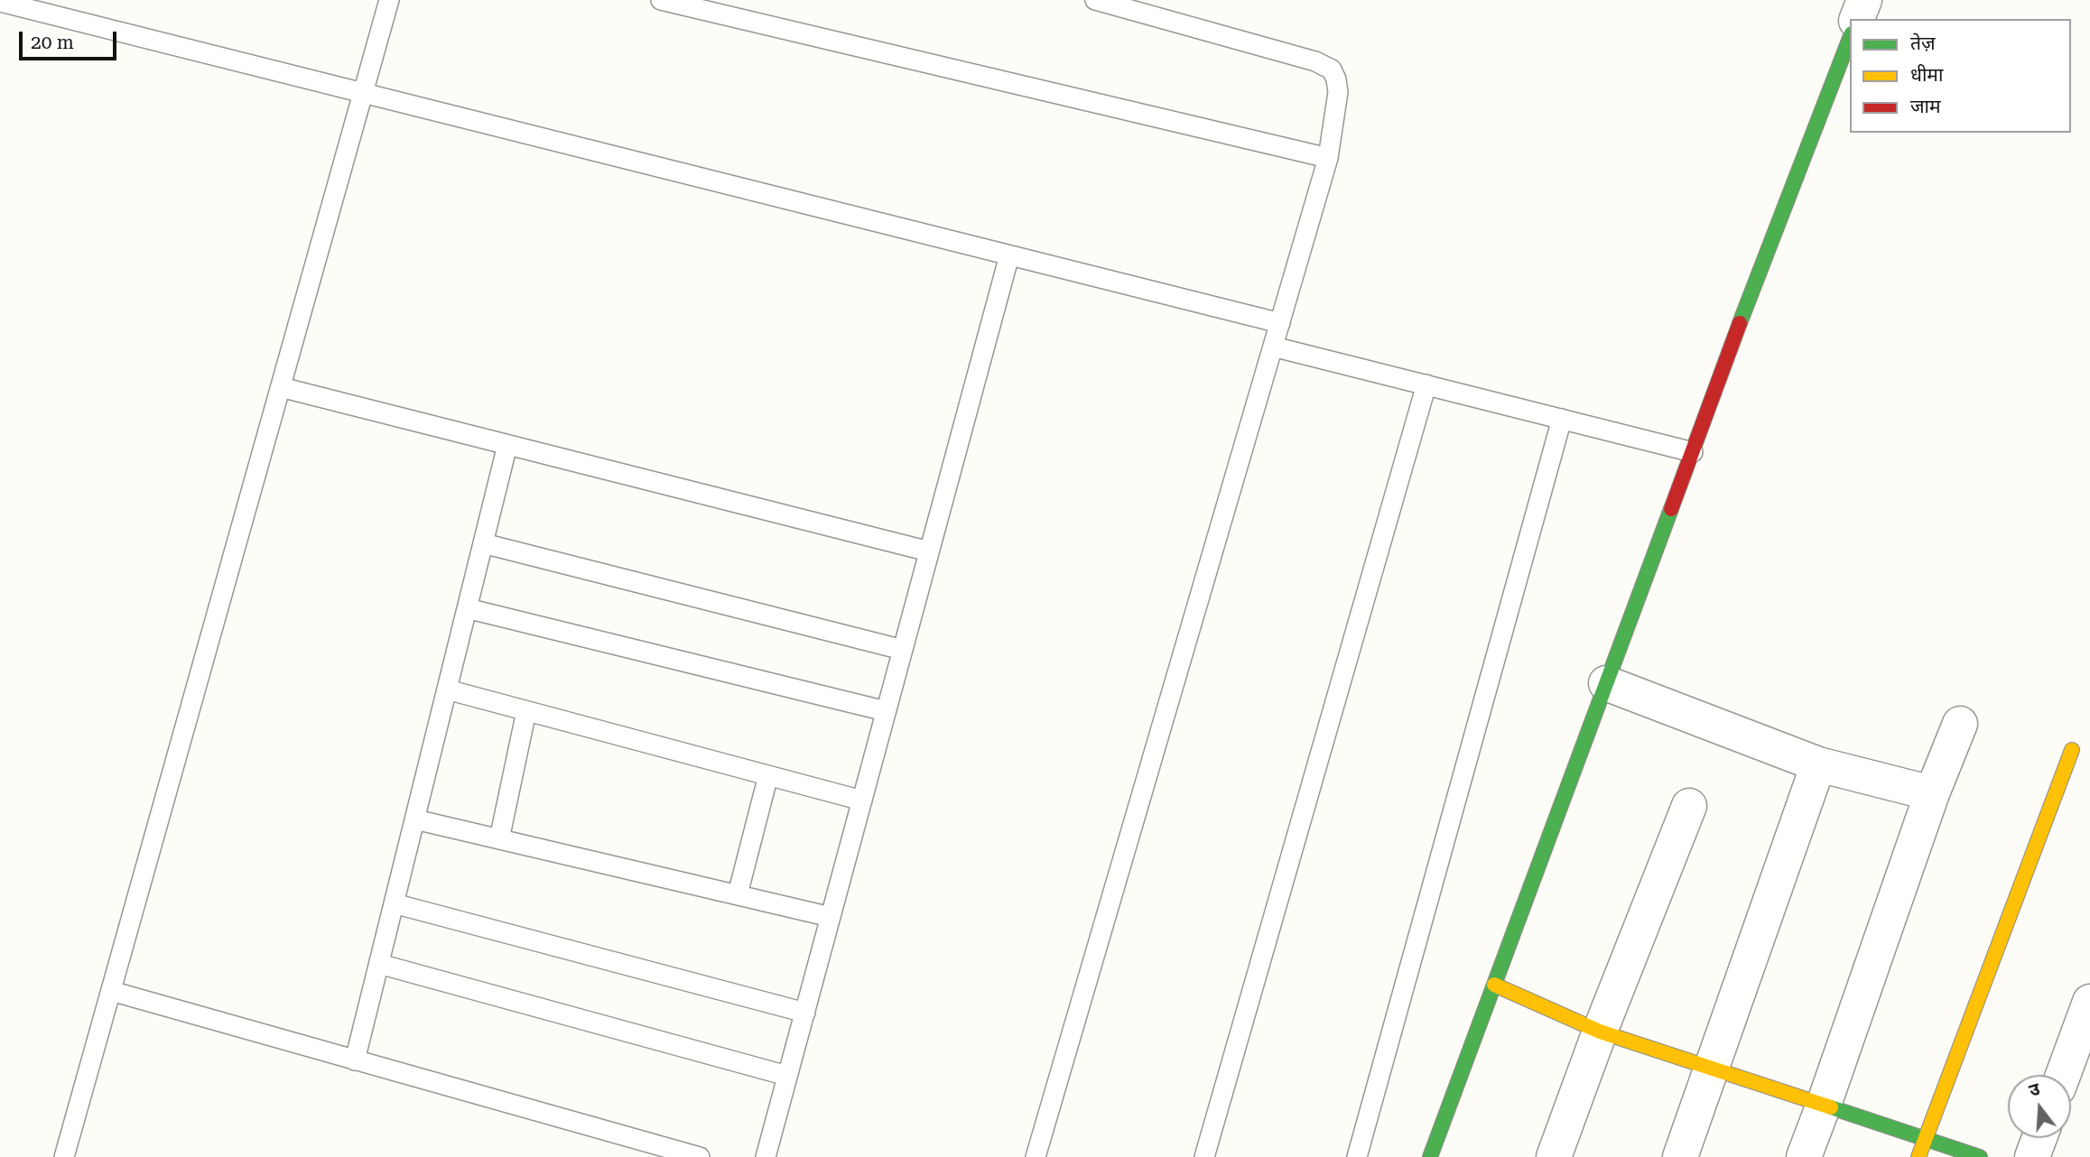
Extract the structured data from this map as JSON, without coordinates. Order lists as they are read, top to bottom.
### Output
{
  "legend": ["तेज़", "धीमा", "जाम"],
  "scale_bar": "20 m",
  "north": "top"
}
